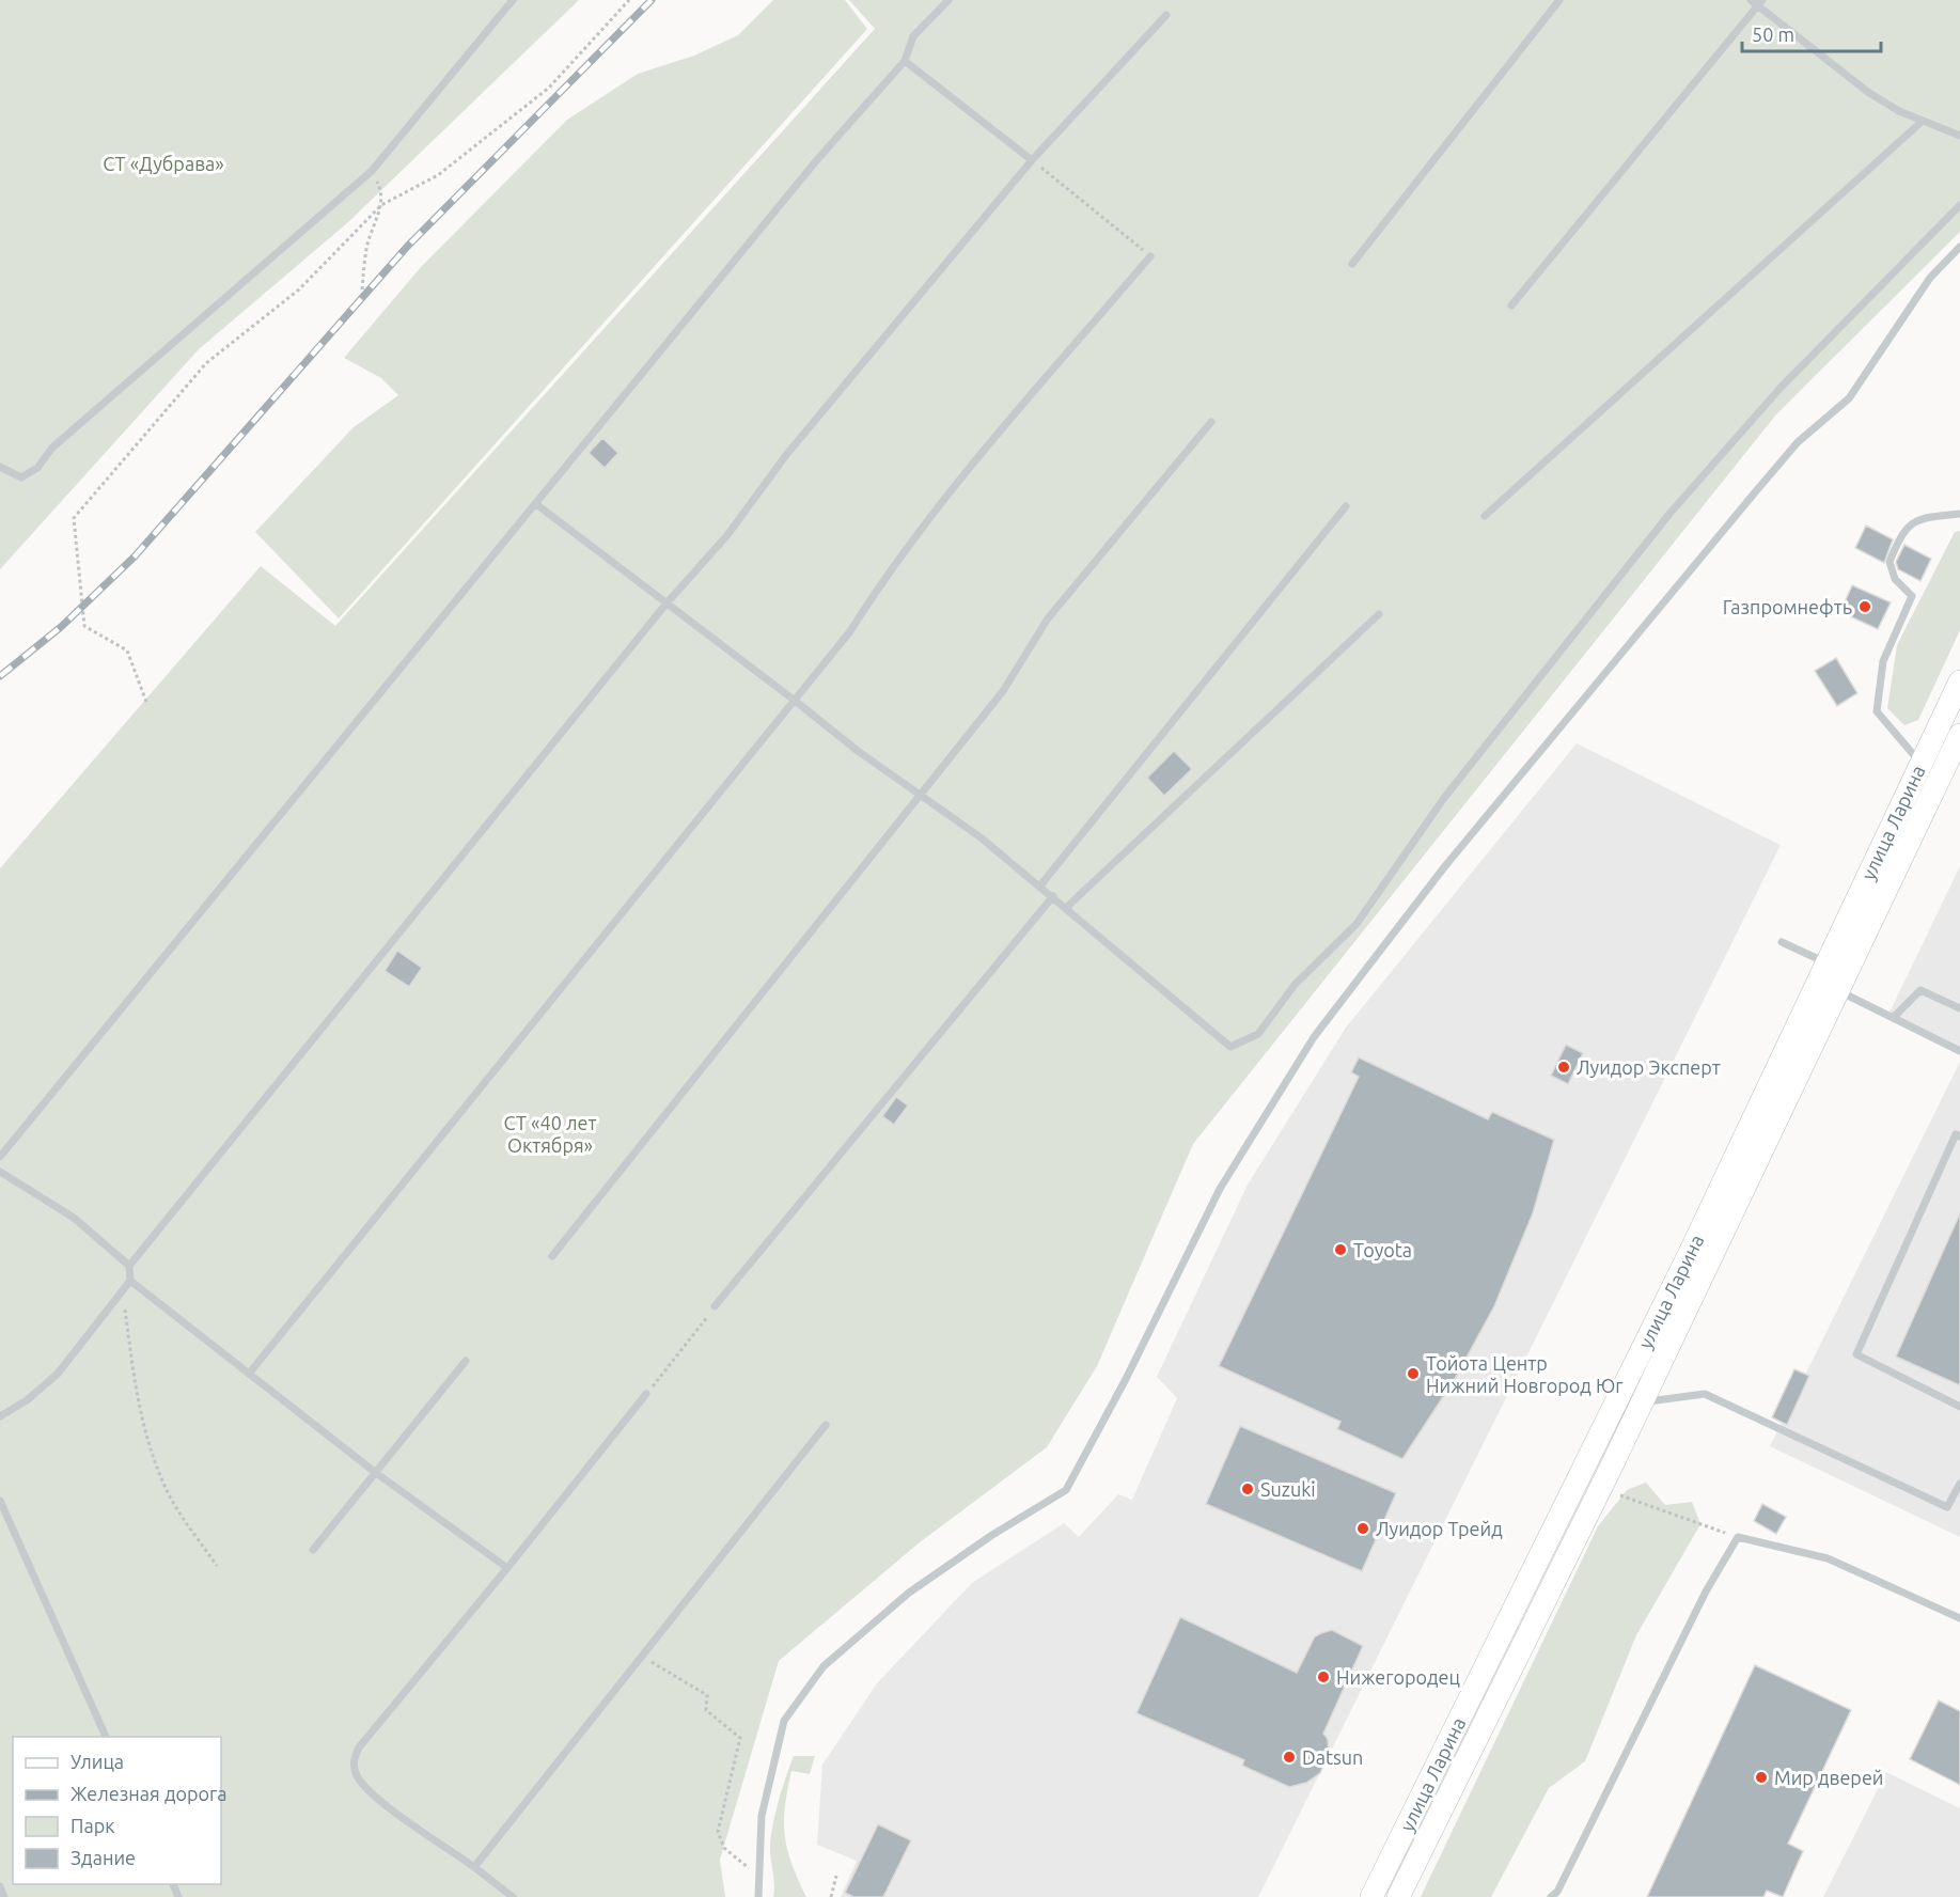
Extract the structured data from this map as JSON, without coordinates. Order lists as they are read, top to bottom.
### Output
{
  "streets": {
    "main road": ["улица Ларина"]
  },
  "parks": ["СТ «Дубрава»", "СТ «40 лет Октября»"],
  "places": [
    "Газпромнефть",
    "Луидор Эксперт",
    "Toyota",
    "Тойота Центр Нижний Новгород Юг",
    "Suzuki",
    "Луидор Трейд",
    "Нижегородец",
    "Datsun",
    "Мир дверей"
  ],
  "legend": [
    "Улица",
    "Железная дорога",
    "Парк",
    "Здание"
  ],
  "scale_bar": "50 m"
}
